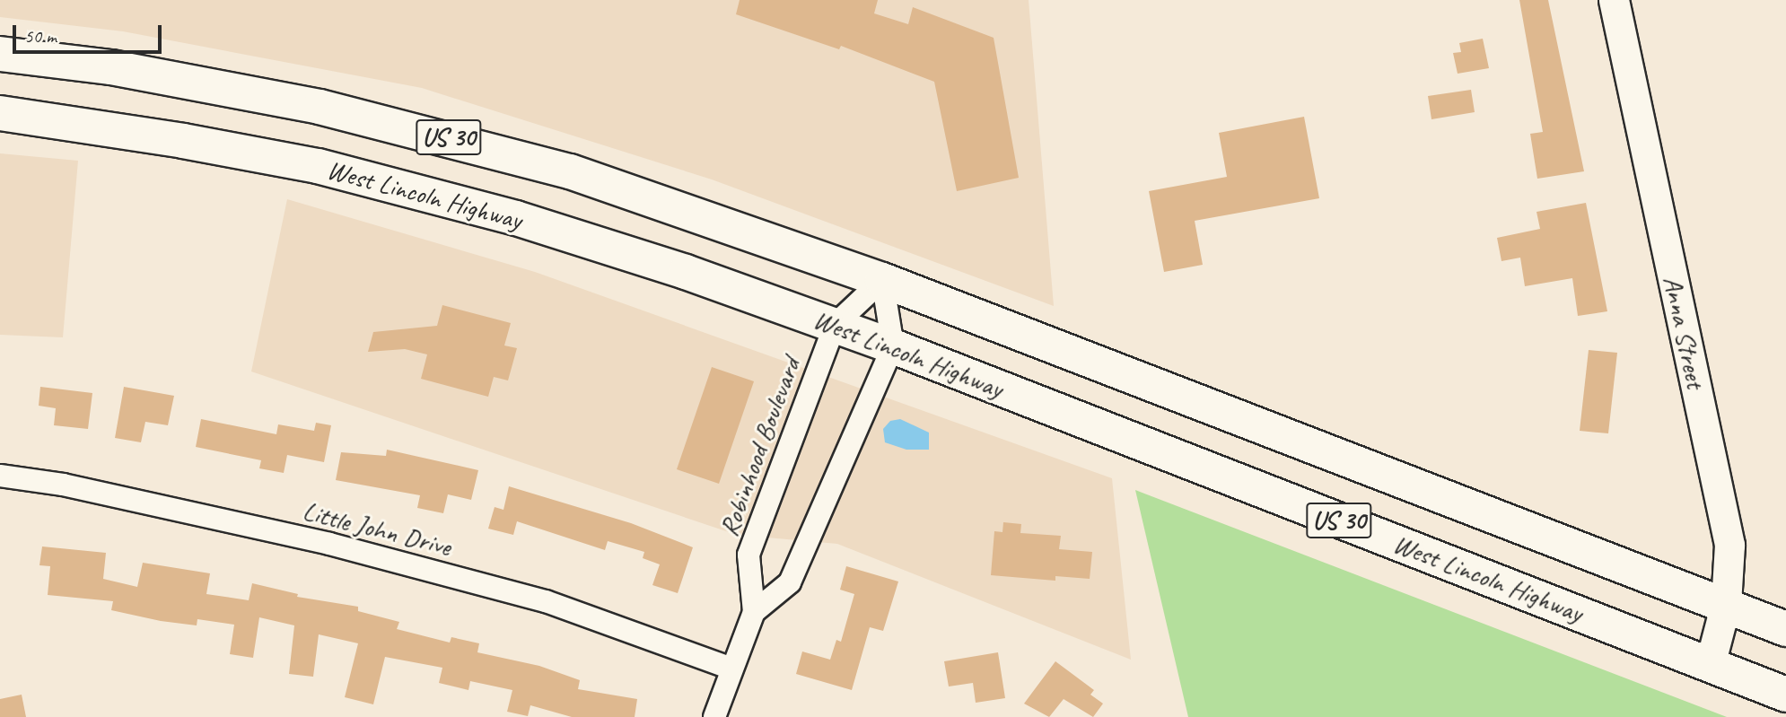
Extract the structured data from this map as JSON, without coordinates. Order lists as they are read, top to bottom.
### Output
{
  "streets": {
    "main road": ["US 30", "West Lincoln Highway"],
    "street": ["Anna Street", "Robinhood Boulevard", "Little John Drive"]
  },
  "crossings": [
    ["US 30", "Anna Street"],
    ["US 30", "Robinhood Boulevard"],
    ["West Lincoln Highway", "Anna Street"],
    ["West Lincoln Highway", "Robinhood Boulevard"],
    ["Robinhood Boulevard", "Little John Drive"]
  ],
  "scale_bar": "50 m"
}
